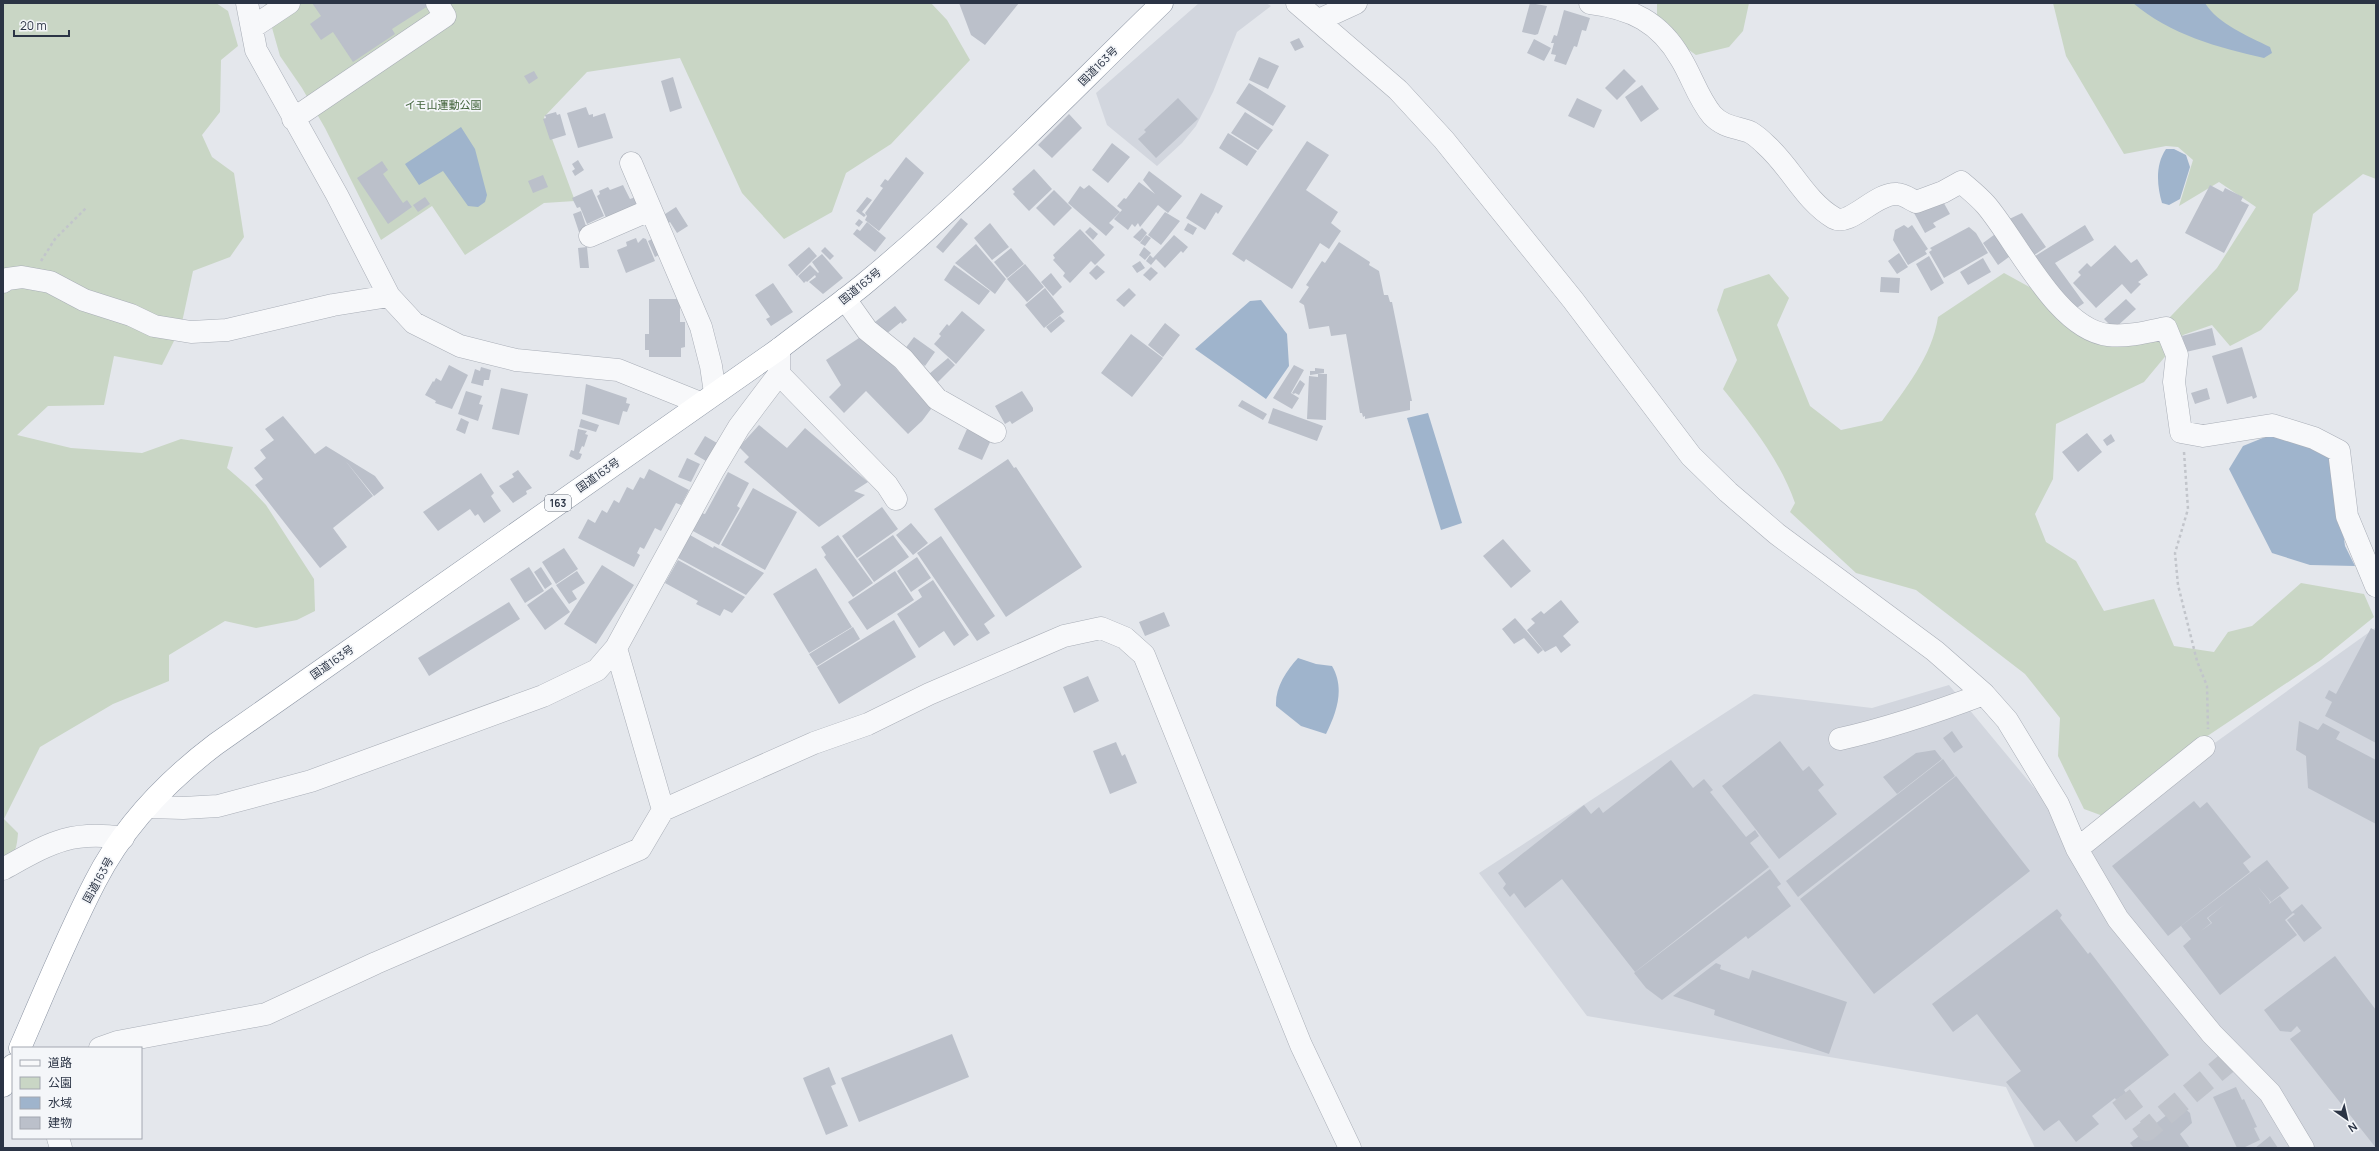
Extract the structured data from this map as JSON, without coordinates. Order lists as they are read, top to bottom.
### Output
{
  "streets": {
    "highway": ["国道163号", "163"]
  },
  "parks": ["イモ山運動公園"],
  "legend": [
    "道路",
    "公園",
    "水域",
    "建物"
  ],
  "scale_bar": "20 m",
  "north": "bottom right"
}
